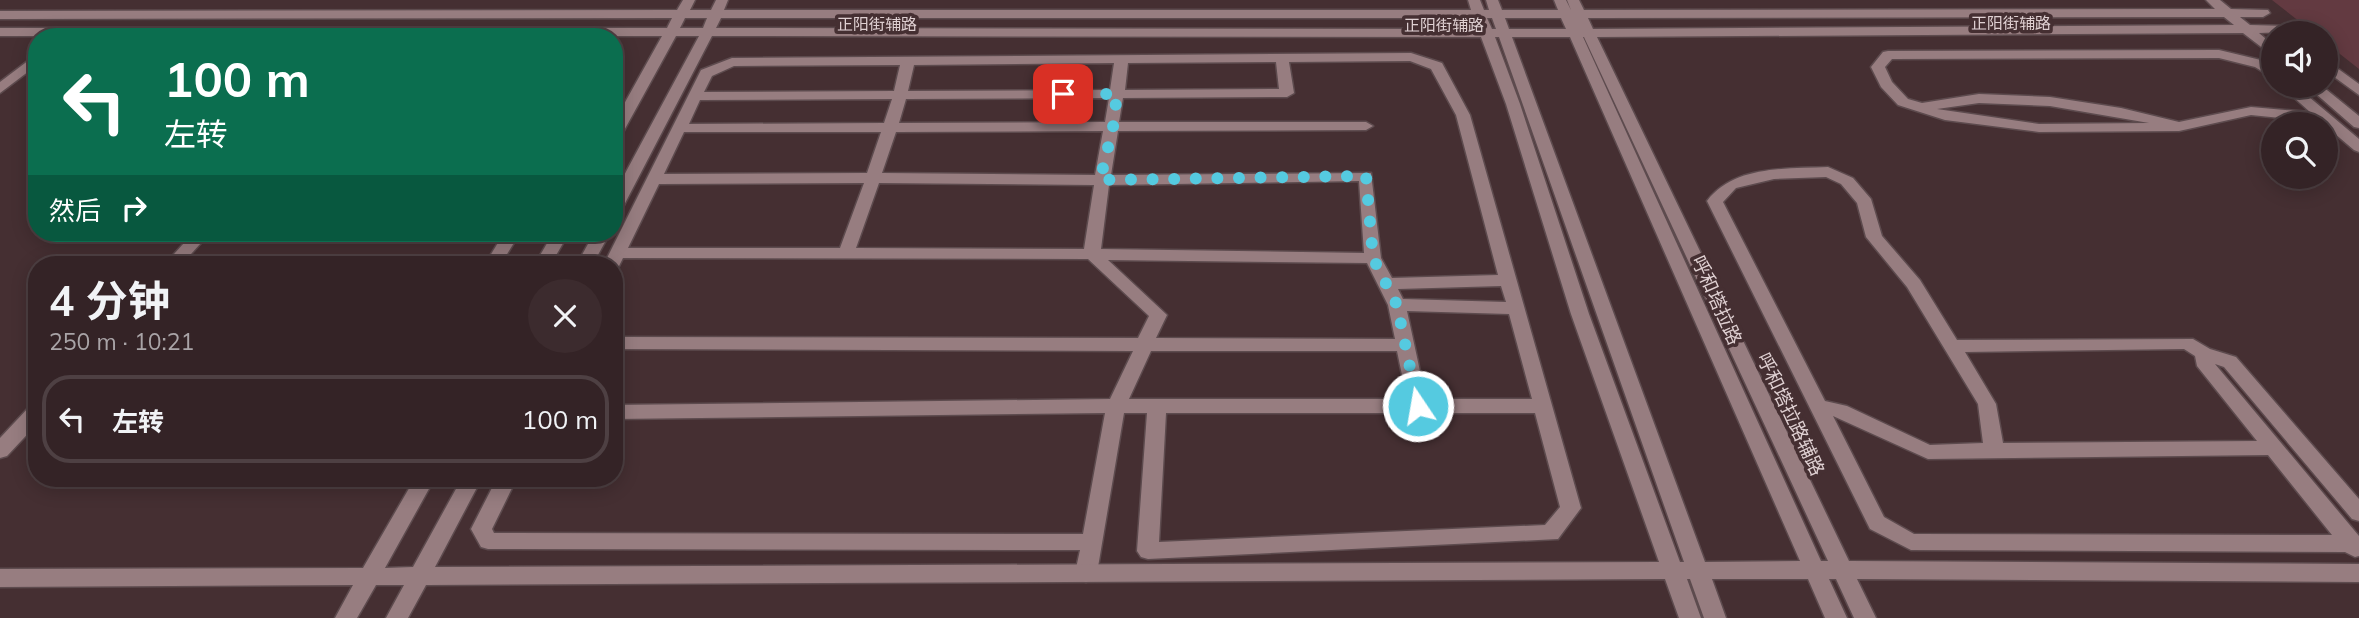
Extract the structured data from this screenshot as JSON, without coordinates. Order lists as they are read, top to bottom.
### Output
{
  "streets": {
    "street": ["正阳街辅路", "呼和塔拉路", "呼和塔拉路辅路"]
  },
  "crossings": [
    ["正阳街辅路", "呼和塔拉路"],
    ["正阳街辅路", "呼和塔拉路辅路"],
    ["呼和塔拉路", "呼和塔拉路辅路"]
  ],
  "page": {
    "turn": ["100 m", "左转"],
    "then": "然后",
    "heading": ["4 分钟", "250 m · 10:21"],
    "list": [
      {
        "name": "左转",
        "value": "100 m"
      }
    ]
  }
}
